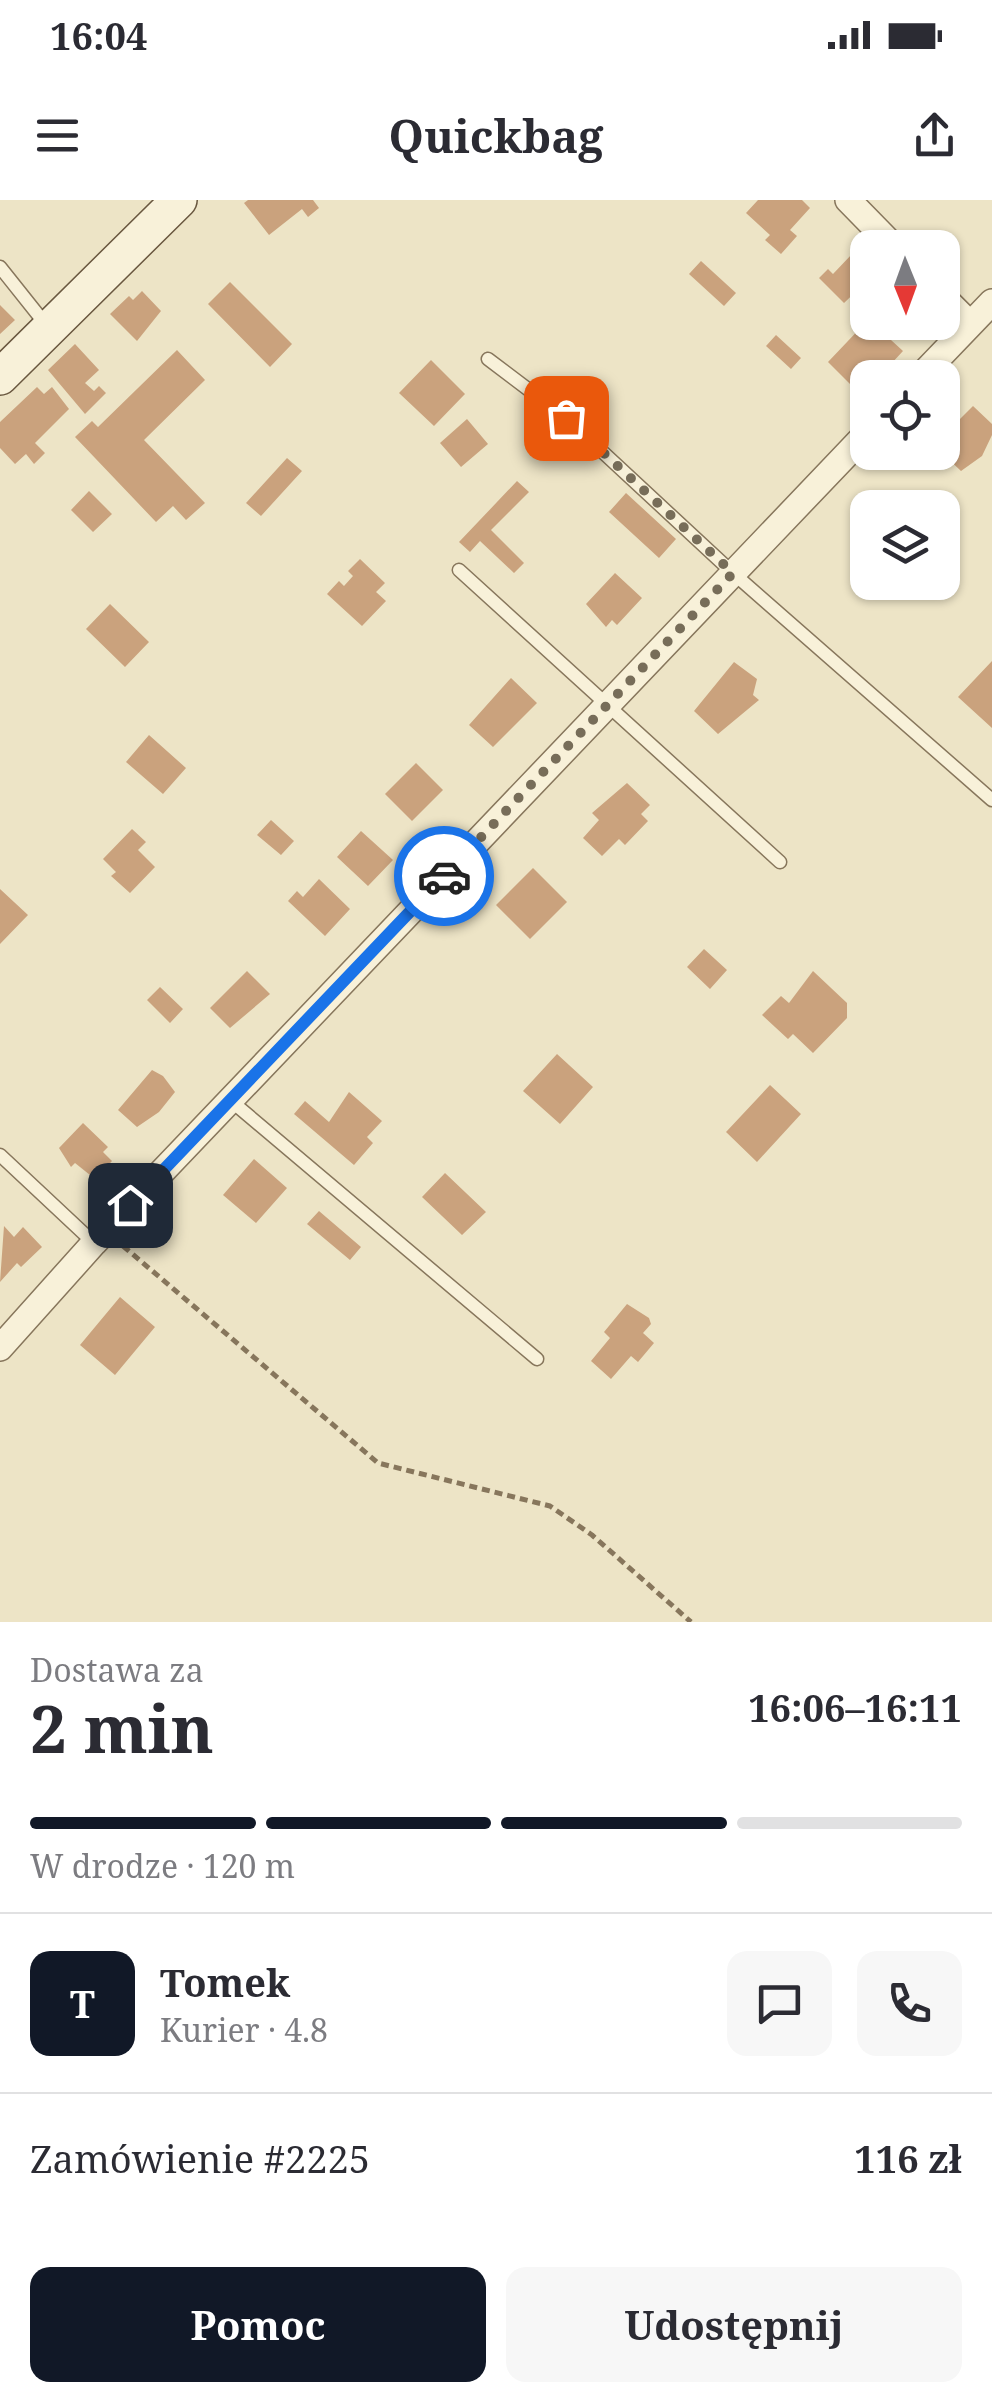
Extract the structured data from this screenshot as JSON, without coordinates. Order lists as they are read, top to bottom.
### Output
{
  "north": "bottom",
  "page": {
    "status": "16:04",
    "header": "Quickbag",
    "heading": ["2 min", "Dostawa za", "16:06–16:11"],
    "panel": [
      "Tomek",
      "Kurier · 4.8",
      "Zamówienie #2225",
      "116 zł"
    ],
    "bar": "W drodze · 120 m",
    "round": "T",
    "buttons": ["Pomoc", "Udostępnij"]
  }
}
